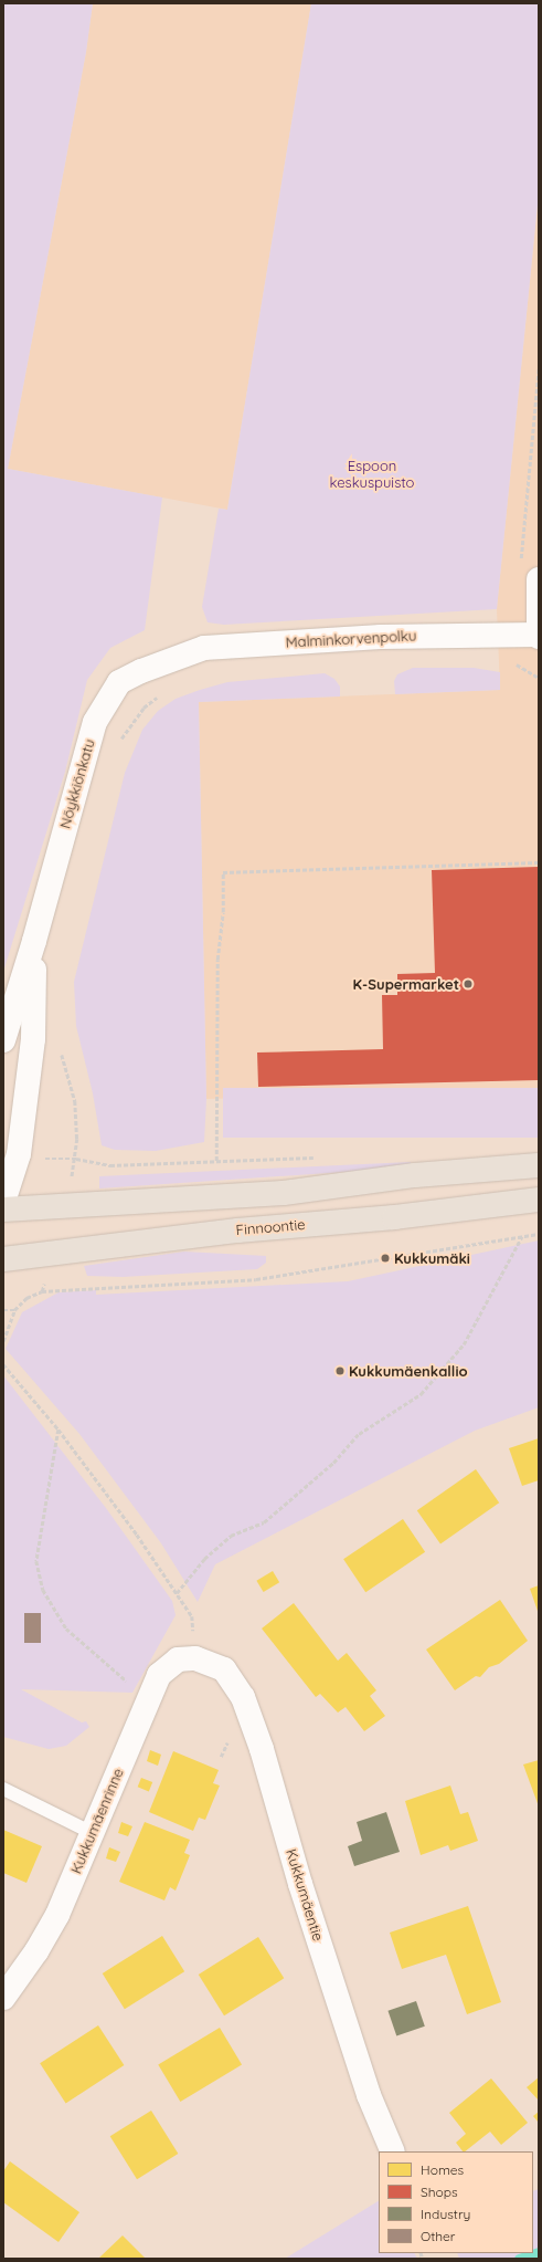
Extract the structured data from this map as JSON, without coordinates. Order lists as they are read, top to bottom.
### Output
{
  "streets": {
    "main road": ["Finnoontie"],
    "street": [
      "Malminkorvenpolku",
      "Nöykkiönkatu",
      "Kukkumäenrinne",
      "Kukkumäentie"
    ]
  },
  "crossings": [
    ["Malminkorvenpolku", "Nöykkiönkatu"],
    ["Kukkumäenrinne", "Kukkumäentie"]
  ],
  "parks": ["Espoon keskuspuisto"],
  "places": ["K-Supermarket", "Kukkumäki", "Kukkumäenkallio"],
  "legend": [
    "Homes",
    "Shops",
    "Industry",
    "Other"
  ]
}
